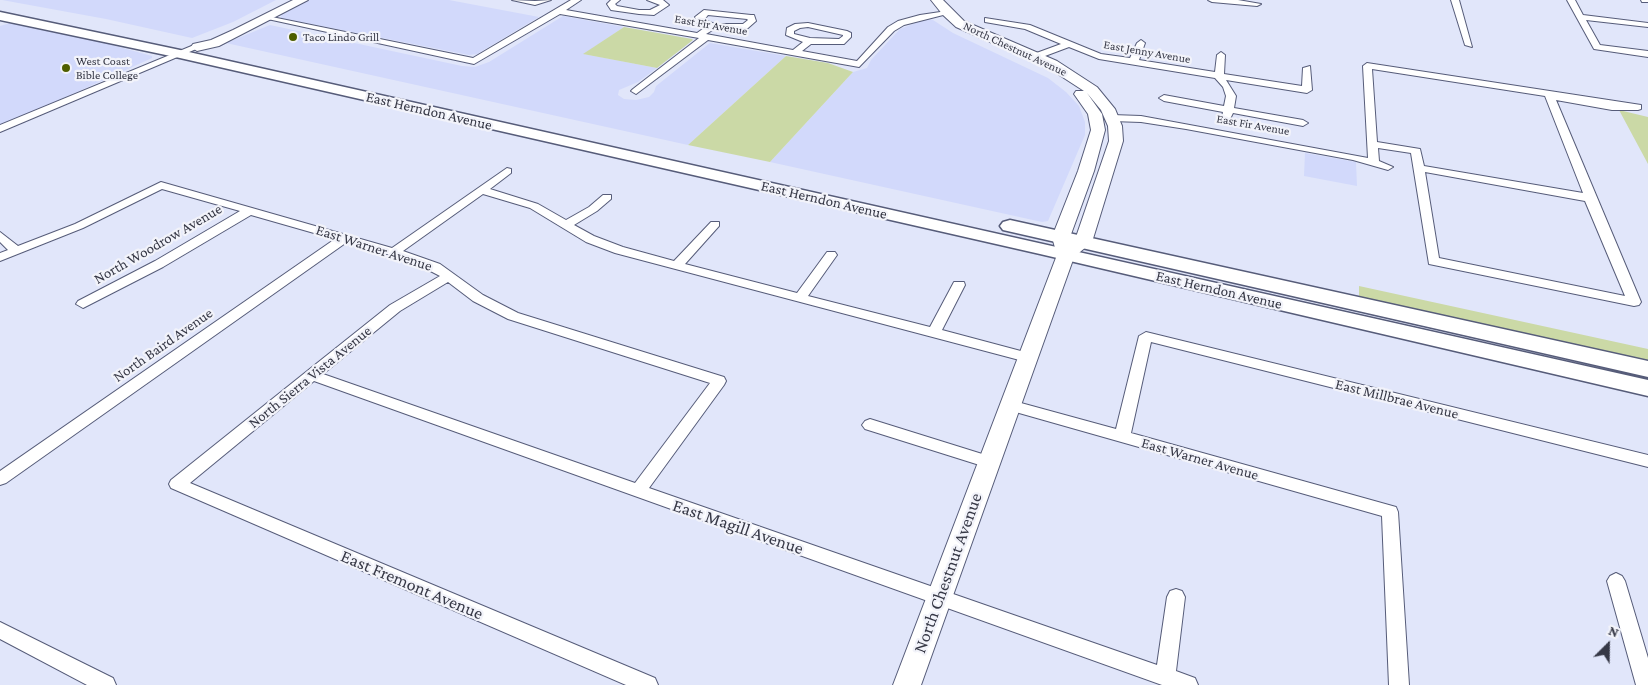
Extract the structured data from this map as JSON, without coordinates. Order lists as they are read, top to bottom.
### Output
{
  "streets": {
    "main road": ["North Chestnut Avenue", "East Herndon Avenue"],
    "street": [
      "East Fir Avenue",
      "East Jenny Avenue",
      "North Woodrow Avenue",
      "East Warner Avenue",
      "North Baird Avenue",
      "North Sierra Vista Avenue",
      "East Millbrae Avenue",
      "East Magill Avenue",
      "East Fremont Avenue"
    ]
  },
  "crossings": [
    ["East Fir Avenue", "North Chestnut Avenue"],
    ["North Chestnut Avenue", "East Herndon Avenue"],
    ["North Chestnut Avenue", "East Warner Avenue"],
    ["North Chestnut Avenue", "East Magill Avenue"],
    ["North Woodrow Avenue", "East Warner Avenue"],
    ["East Warner Avenue", "North Baird Avenue"],
    ["East Warner Avenue", "North Sierra Vista Avenue"],
    ["East Warner Avenue", "East Millbrae Avenue"],
    ["East Warner Avenue", "East Magill Avenue"],
    ["North Sierra Vista Avenue", "East Magill Avenue"],
    ["North Sierra Vista Avenue", "East Fremont Avenue"]
  ],
  "places": ["Taco Lindo Grill", "West Coast Bible College"],
  "north": "top right"
}
